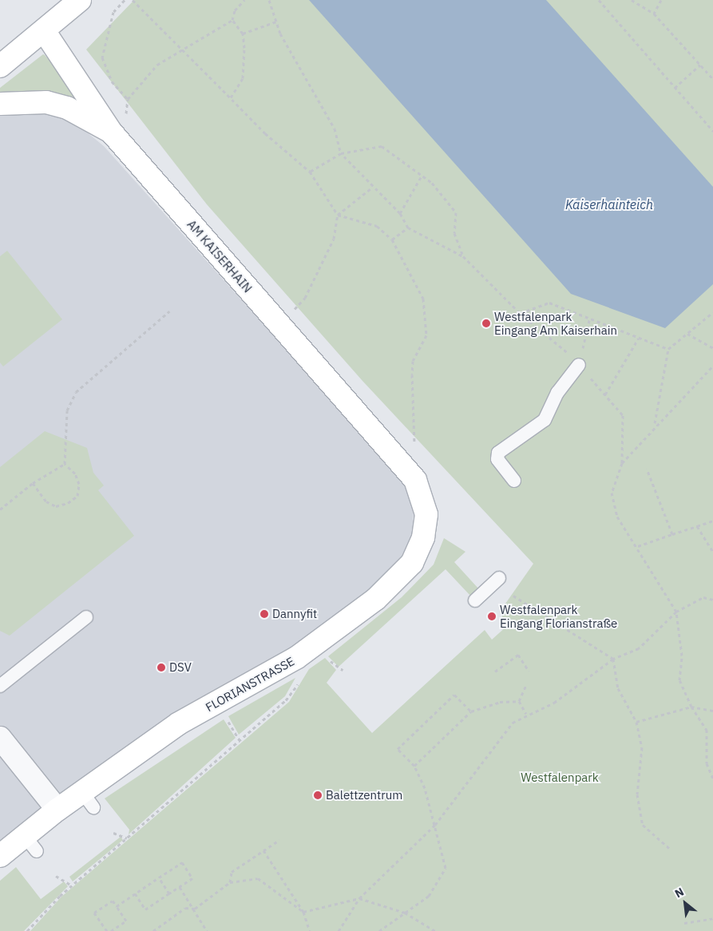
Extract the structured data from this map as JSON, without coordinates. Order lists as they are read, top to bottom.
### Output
{
  "streets": {
    "street": ["AM KAISERHAIN", "FLORIANSTRASSE"]
  },
  "crossings": [
    ["AM KAISERHAIN", "FLORIANSTRASSE"]
  ],
  "water": ["Kaiserhainteich"],
  "parks": ["Westfalenpark"],
  "places": [
    "Westfalenpark Eingang Am Kaiserhain",
    "Dannyfit",
    "Westfalenpark Eingang Florianstraße",
    "DSV",
    "Balettzentrum"
  ],
  "north": "top left"
}
